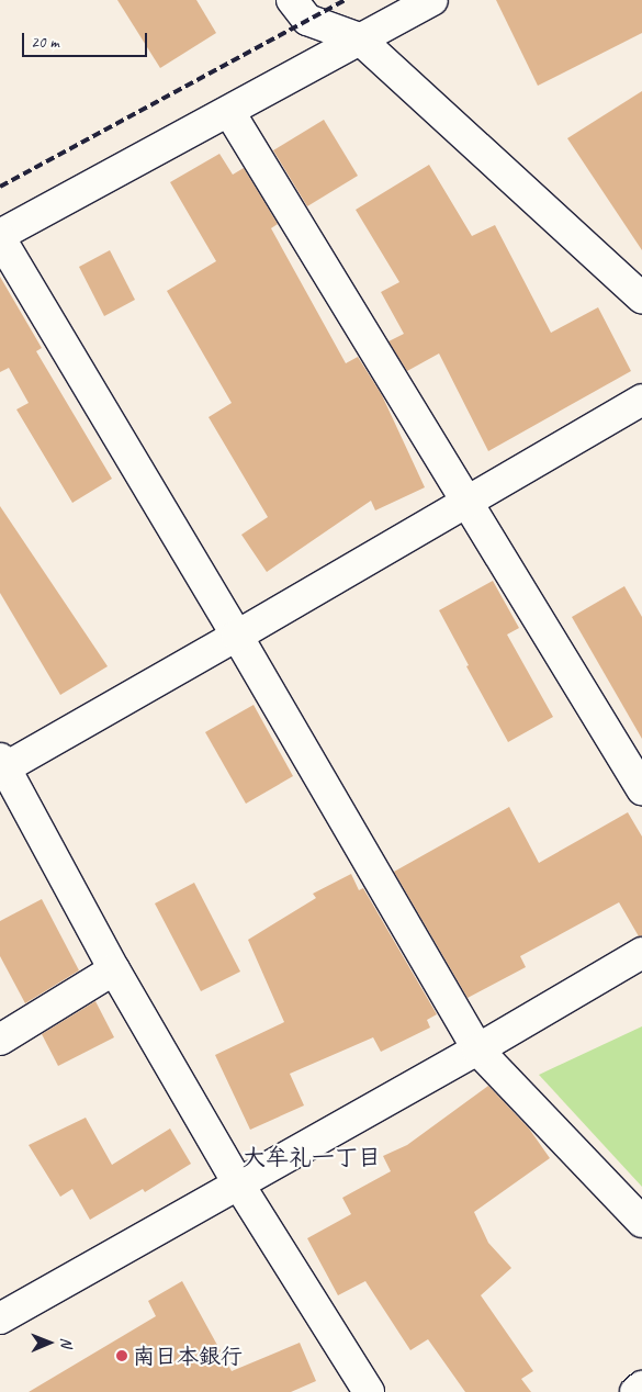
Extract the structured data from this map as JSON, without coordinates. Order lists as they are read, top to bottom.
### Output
{
  "districts": ["大牟礼一丁目"],
  "places": ["南日本銀行"],
  "scale_bar": "20 m",
  "north": "right"
}
